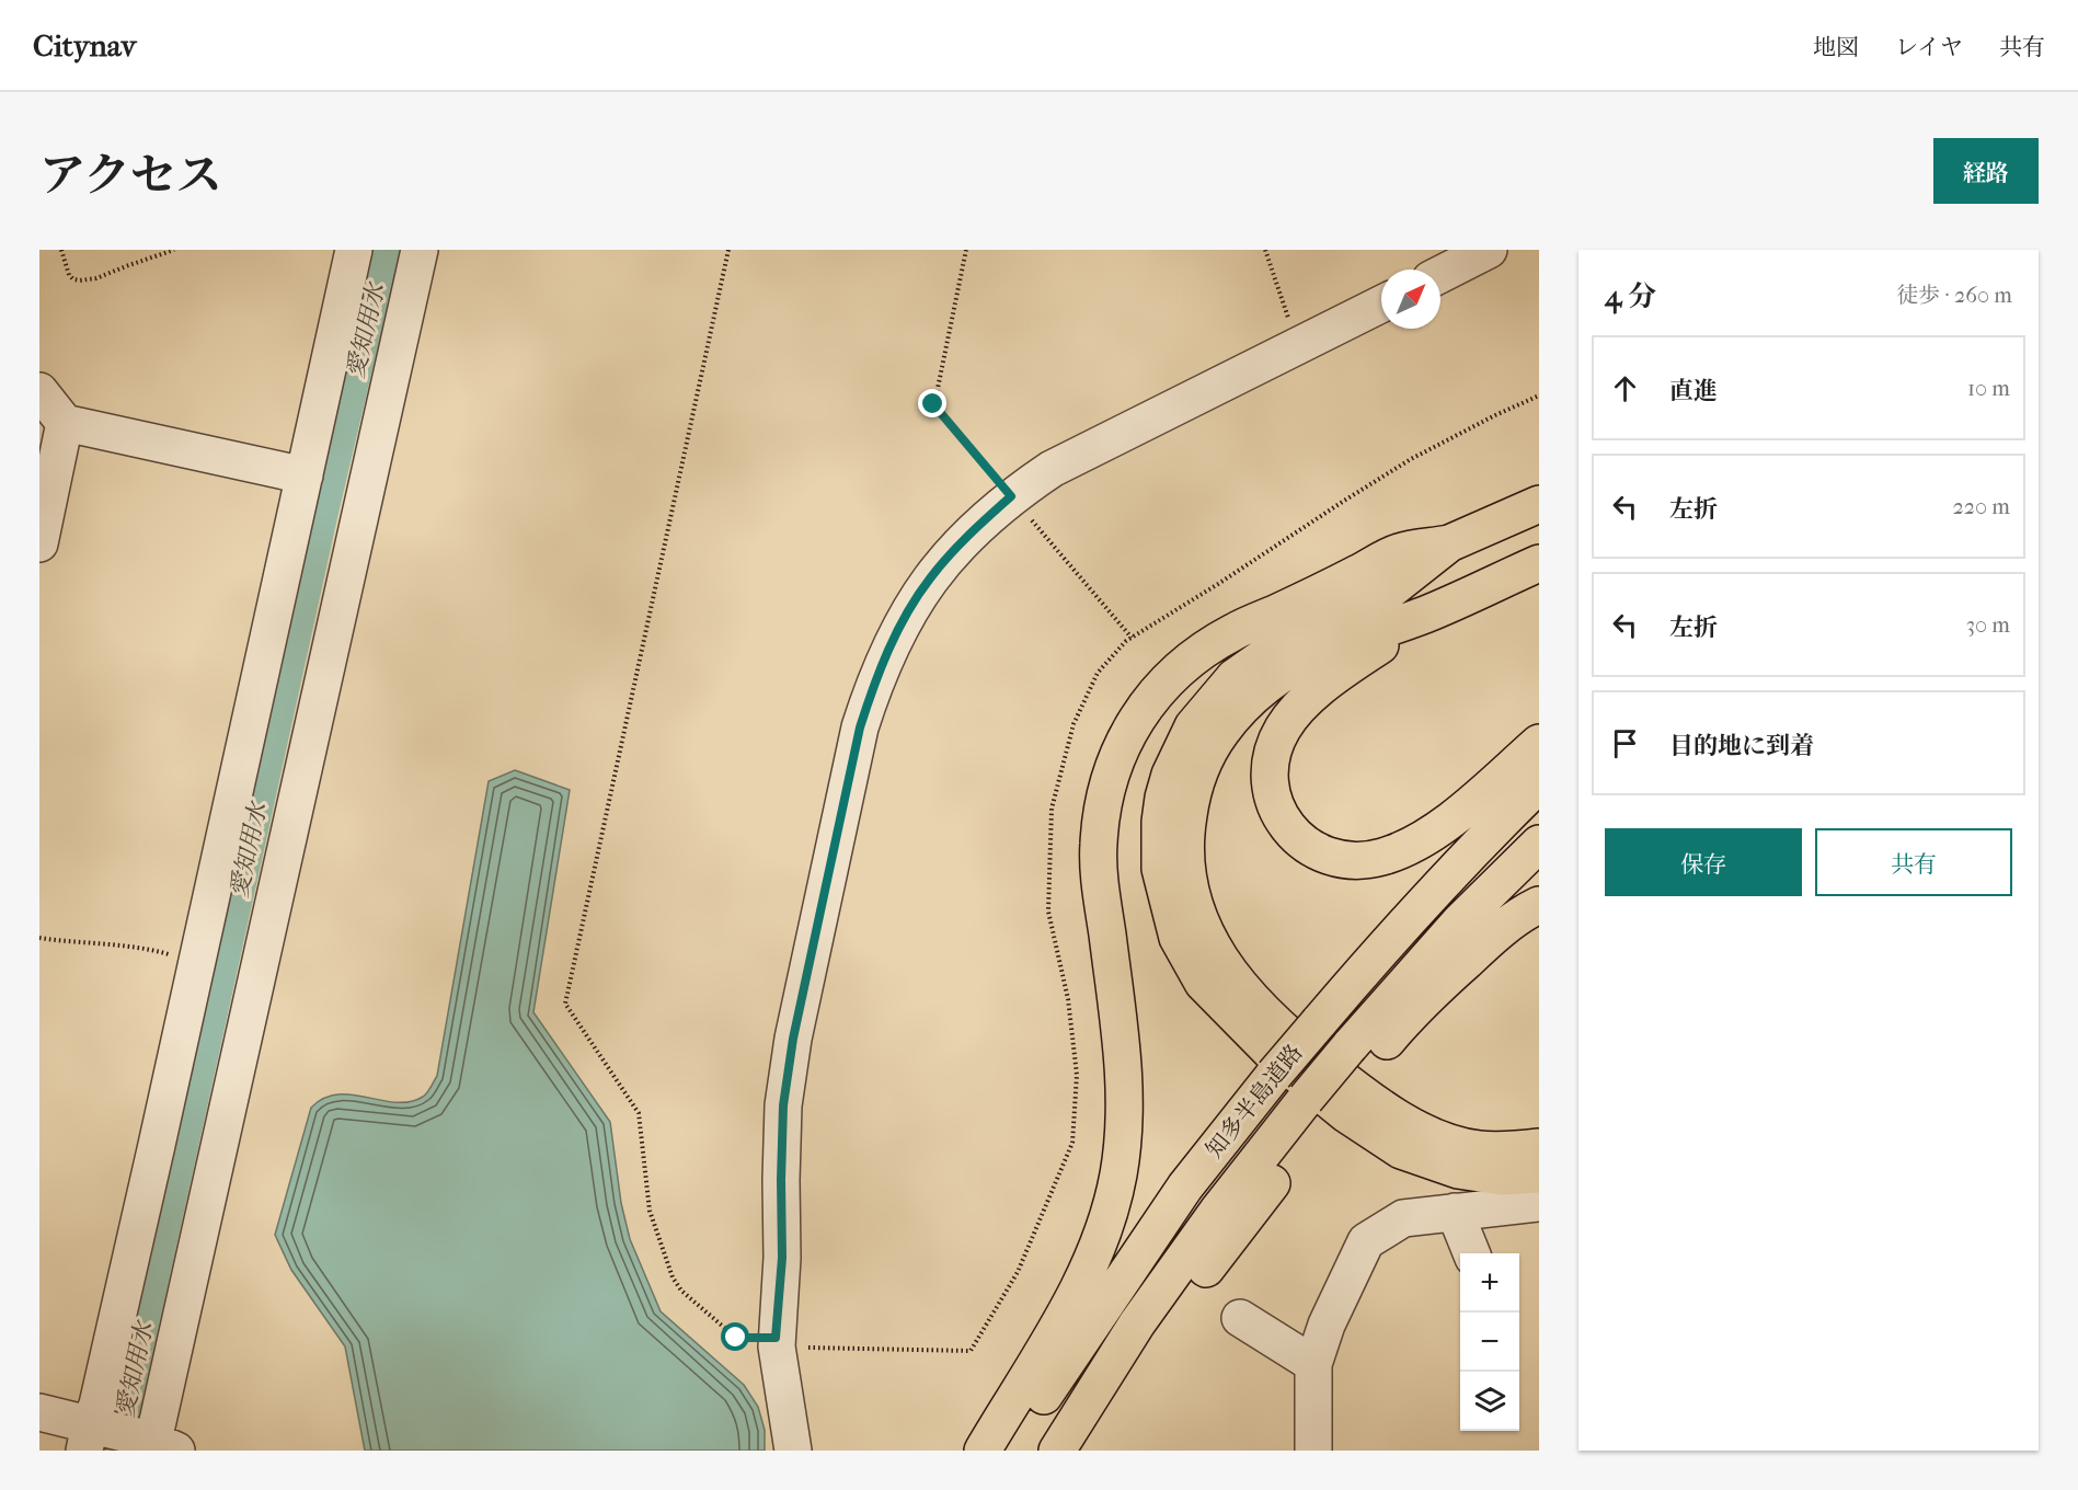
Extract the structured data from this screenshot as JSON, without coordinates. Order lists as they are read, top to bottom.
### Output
{
  "streets": {
    "highway": ["知多半島道路"]
  },
  "water": ["愛知用水"],
  "north": "top right",
  "page": {
    "header": "Citynav",
    "nav": ["地図", "レイヤ", "共有"],
    "title": "アクセス",
    "buttons": [
      "経路",
      ["保存", "共有"]
    ],
    "heading": ["4 分", "徒歩 · 260 m"],
    "list": [
      ["直進", "10 m"],
      ["左折", "220 m"],
      ["左折", "30 m"],
      "目的地に到着"
    ],
    "map_buttons": ["+", "−"]
  }
}
